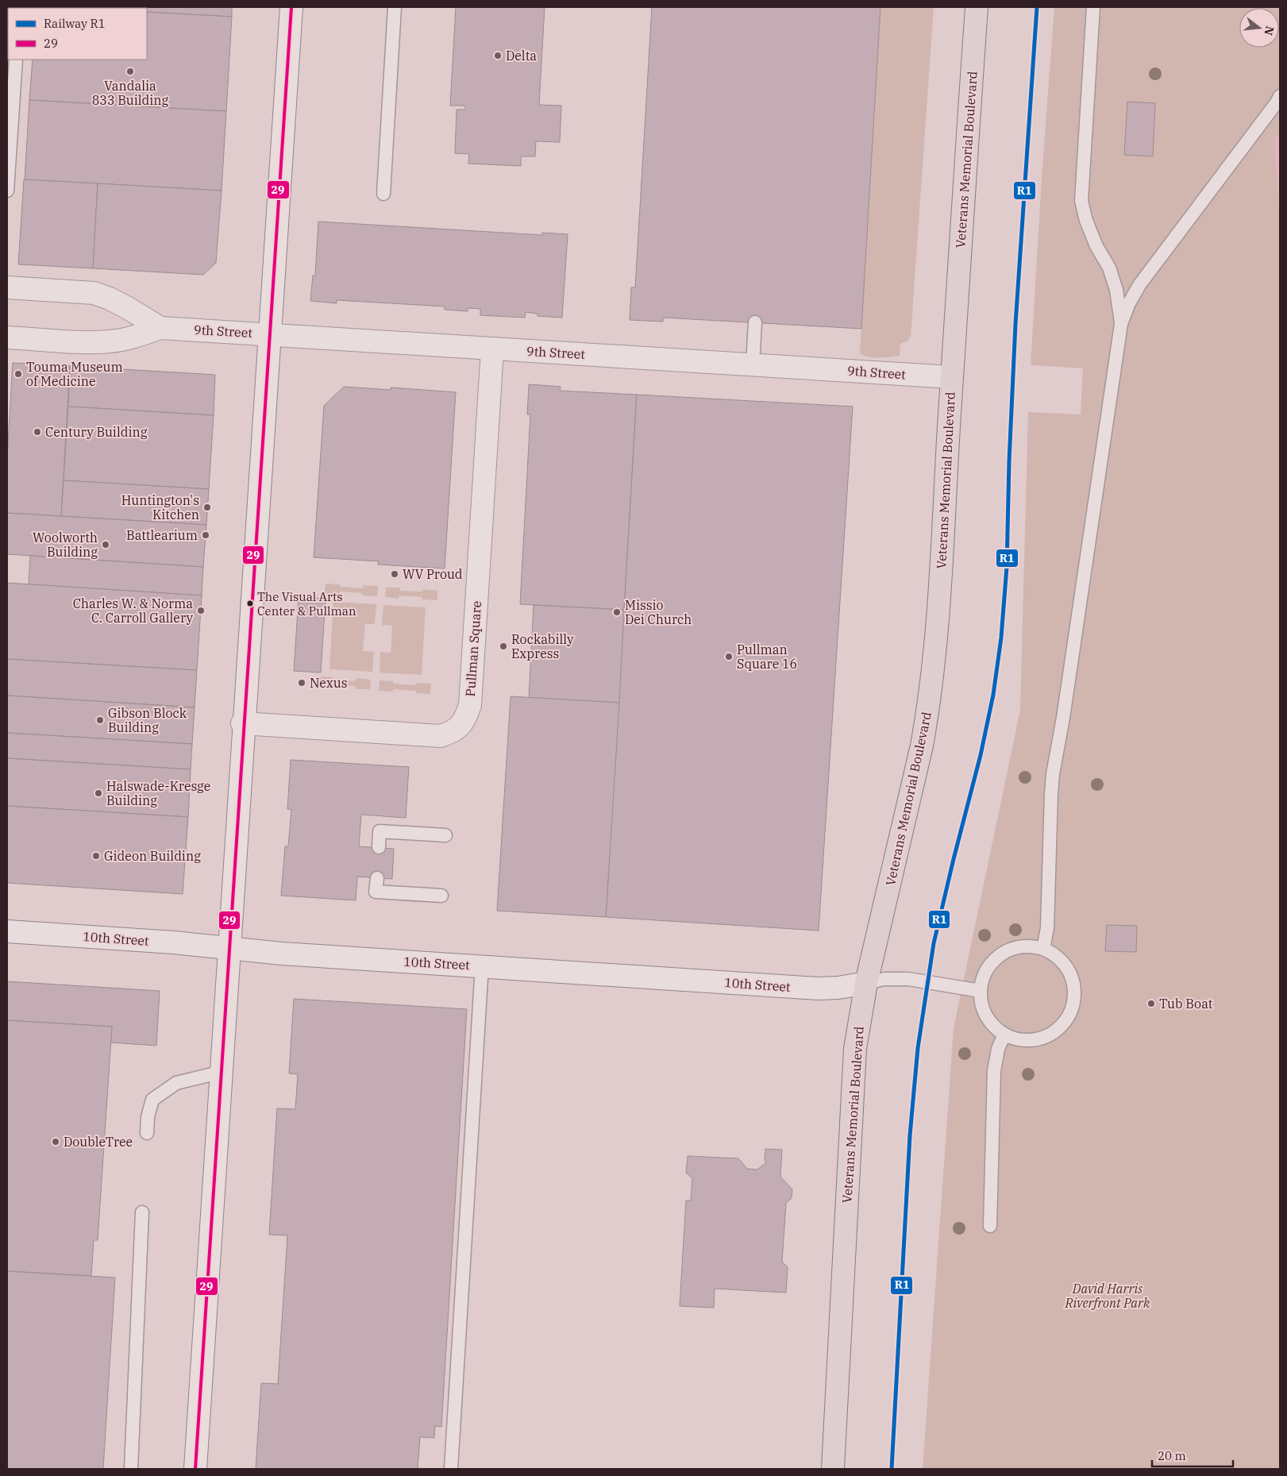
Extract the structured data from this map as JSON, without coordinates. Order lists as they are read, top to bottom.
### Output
{
  "streets": {
    "main road": ["Veterans Memorial Boulevard"],
    "street": ["9th Street", "Pullman Square", "10th Street"]
  },
  "crossings": [
    ["Veterans Memorial Boulevard", "9th Street"],
    ["Veterans Memorial Boulevard", "10th Street"],
    ["9th Street", "Pullman Square"]
  ],
  "parks": ["David Harris Riverfront Park"],
  "places": [
    "Delta",
    "Vandalia 833 Building",
    "Touma Museum of Medicine",
    "Century Building",
    "Huntington's Kitchen",
    "Battlearium",
    "Woolworth Building",
    "WV Proud",
    "The Visual Arts Center & Pullman",
    "Charles W. & Norma C. Carroll Gallery",
    "Missio Dei Church",
    "Rockabilly Express",
    "Pullman Square 16",
    "Nexus",
    "Gibson Block Building",
    "Halswade-Kresge Building",
    "Gideon Building",
    "Tub Boat",
    "DoubleTree"
  ],
  "lines": ["rail line R1", "transit line 29"],
  "legend": ["Railway R1", "29"],
  "scale_bar": "20 m",
  "north": "right"
}
